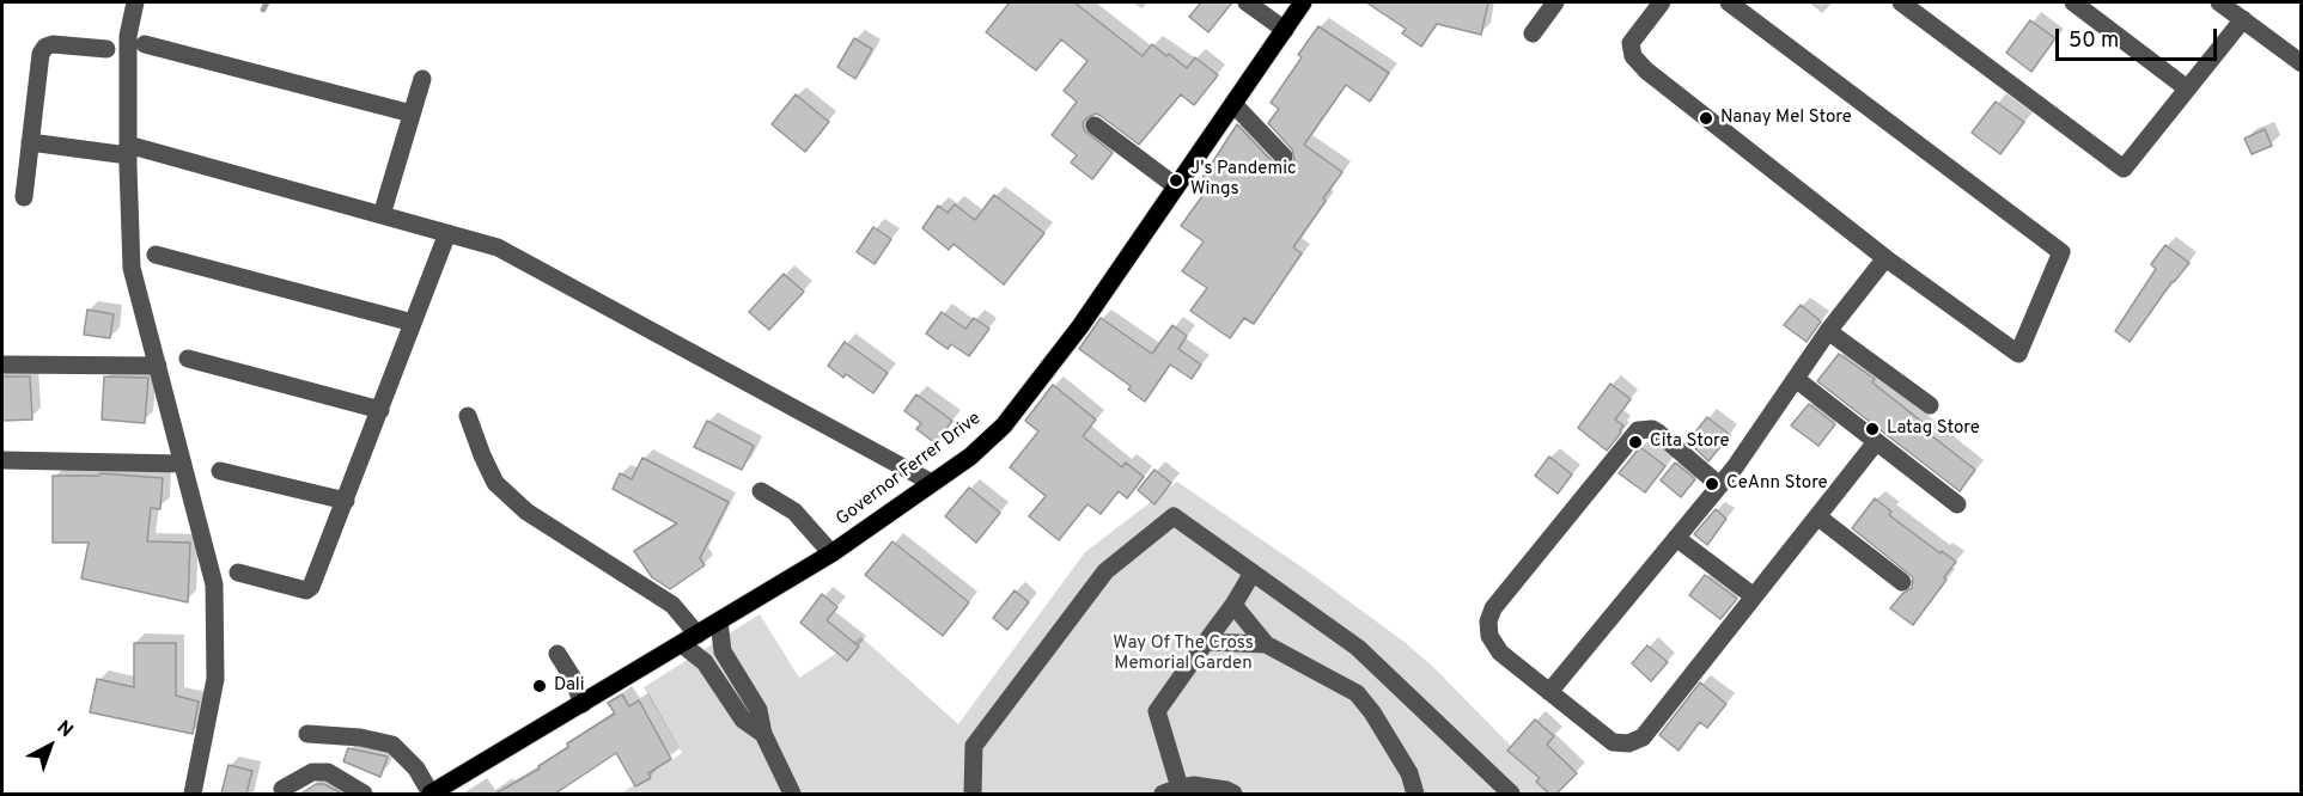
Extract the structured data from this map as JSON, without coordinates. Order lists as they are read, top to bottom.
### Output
{
  "streets": {
    "main road": ["Governor Ferrer Drive"]
  },
  "parks": ["Way Of The Cross Memorial Garden"],
  "places": [
    "Nanay Mel Store",
    "J's Pandemic Wings",
    "Latag Store",
    "Cita Store",
    "CeAnn Store",
    "Dali"
  ],
  "scale_bar": "50 m",
  "north": "top right"
}
